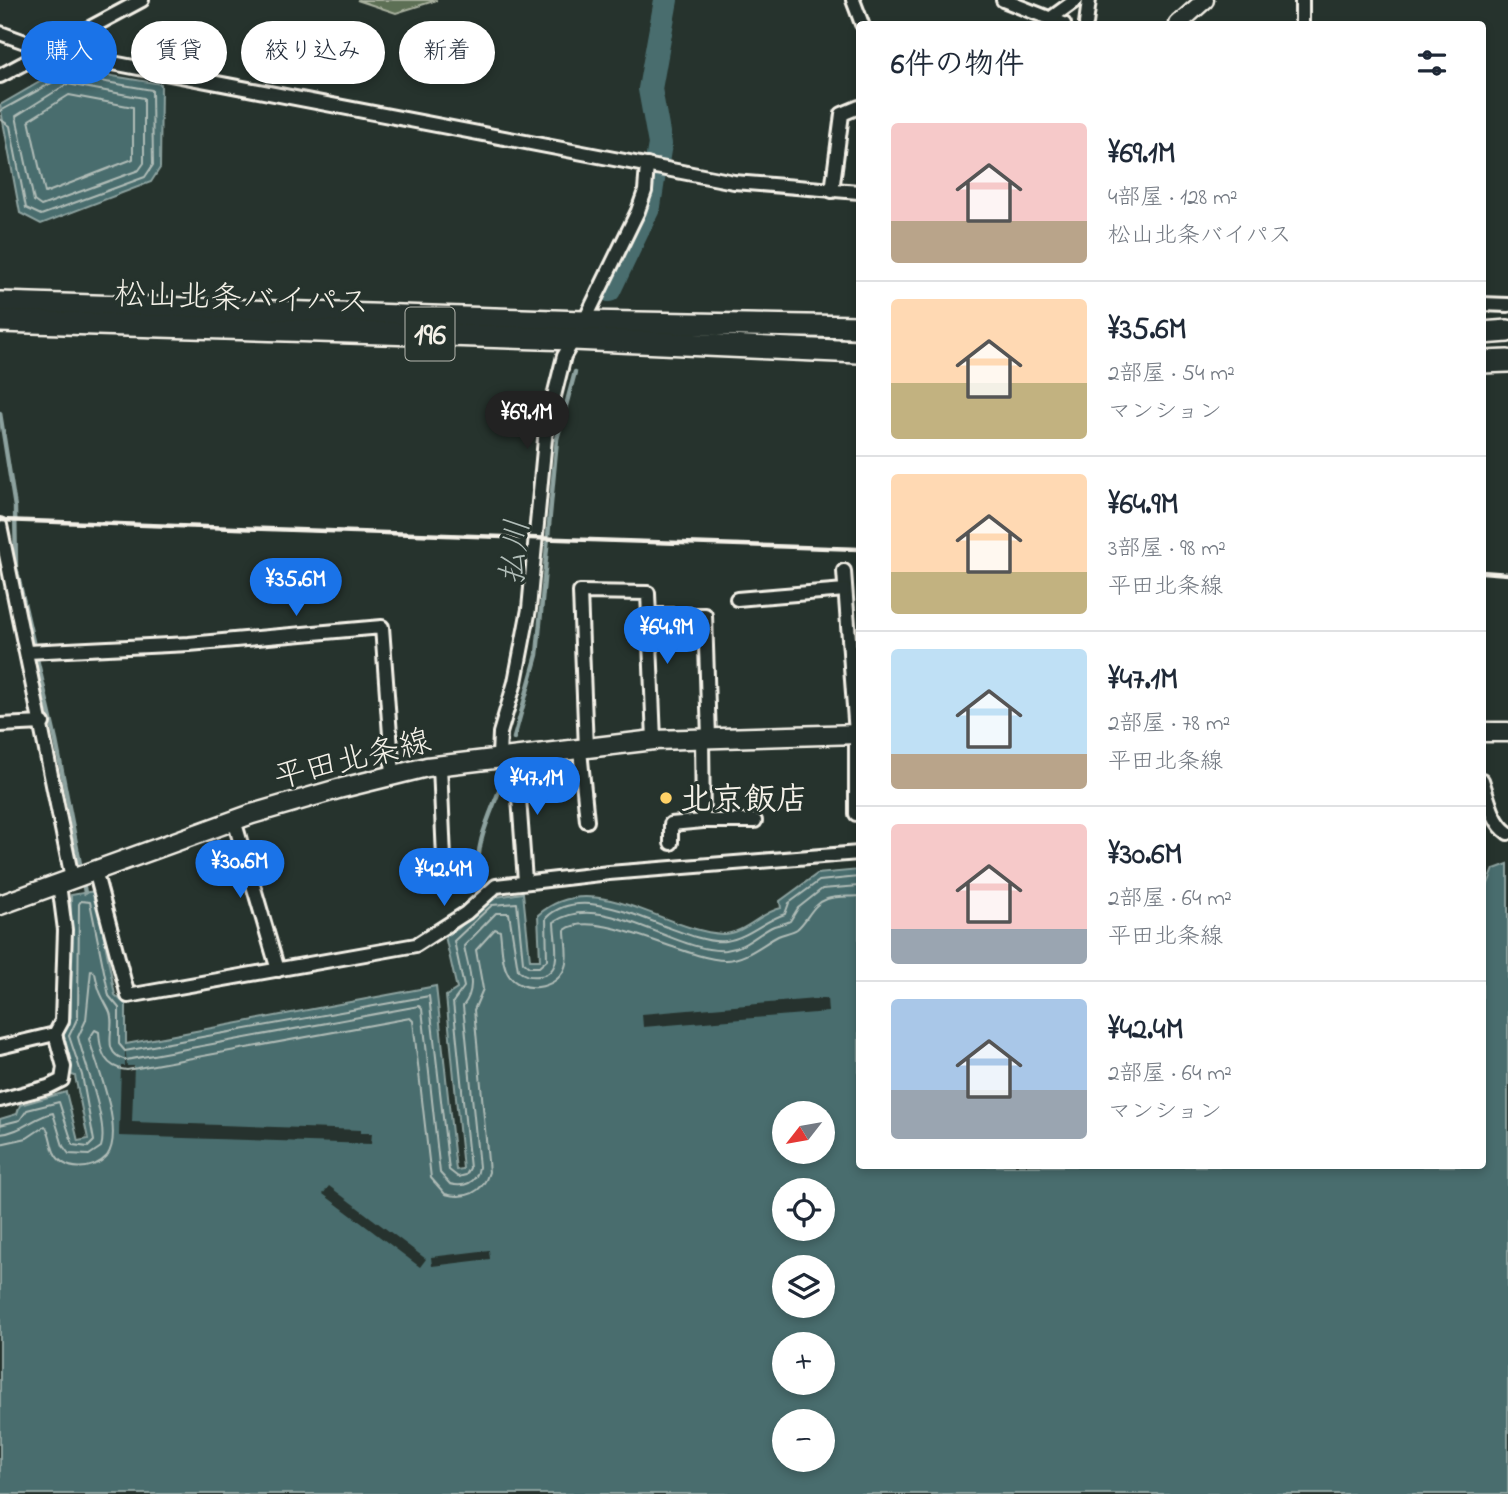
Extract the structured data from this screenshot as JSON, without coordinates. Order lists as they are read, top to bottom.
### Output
{
  "streets": {
    "highway": ["松山北条バイパス", "196"],
    "main road": ["平田北条線"]
  },
  "water": ["払川"],
  "places": ["北京飯店"],
  "north": "bottom left",
  "page": {
    "chip": [
      "購入",
      "賃貸",
      "絞り込み",
      "新着"
    ],
    "heading": "6件の物件",
    "list": [
      {
        "name": "¥69.1M",
        "note": "4部屋 · 128 m² · 松山北条バイパス"
      },
      {
        "name": "¥35.6M",
        "note": "2部屋 · 54 m² · マンション"
      },
      {
        "name": "¥64.9M",
        "note": "3部屋 · 98 m² · 平田北条線"
      },
      {
        "name": "¥47.1M",
        "note": "2部屋 · 78 m² · 平田北条線"
      },
      {
        "name": "¥30.6M",
        "note": "2部屋 · 64 m² · 平田北条線"
      },
      {
        "name": "¥42.4M",
        "note": "2部屋 · 64 m² · マンション"
      }
    ],
    "price": [
      "¥69.1M",
      "¥35.6M",
      "¥64.9M",
      "¥47.1M",
      "¥30.6M",
      "¥42.4M"
    ],
    "map_buttons": ["+", "−"]
  }
}
